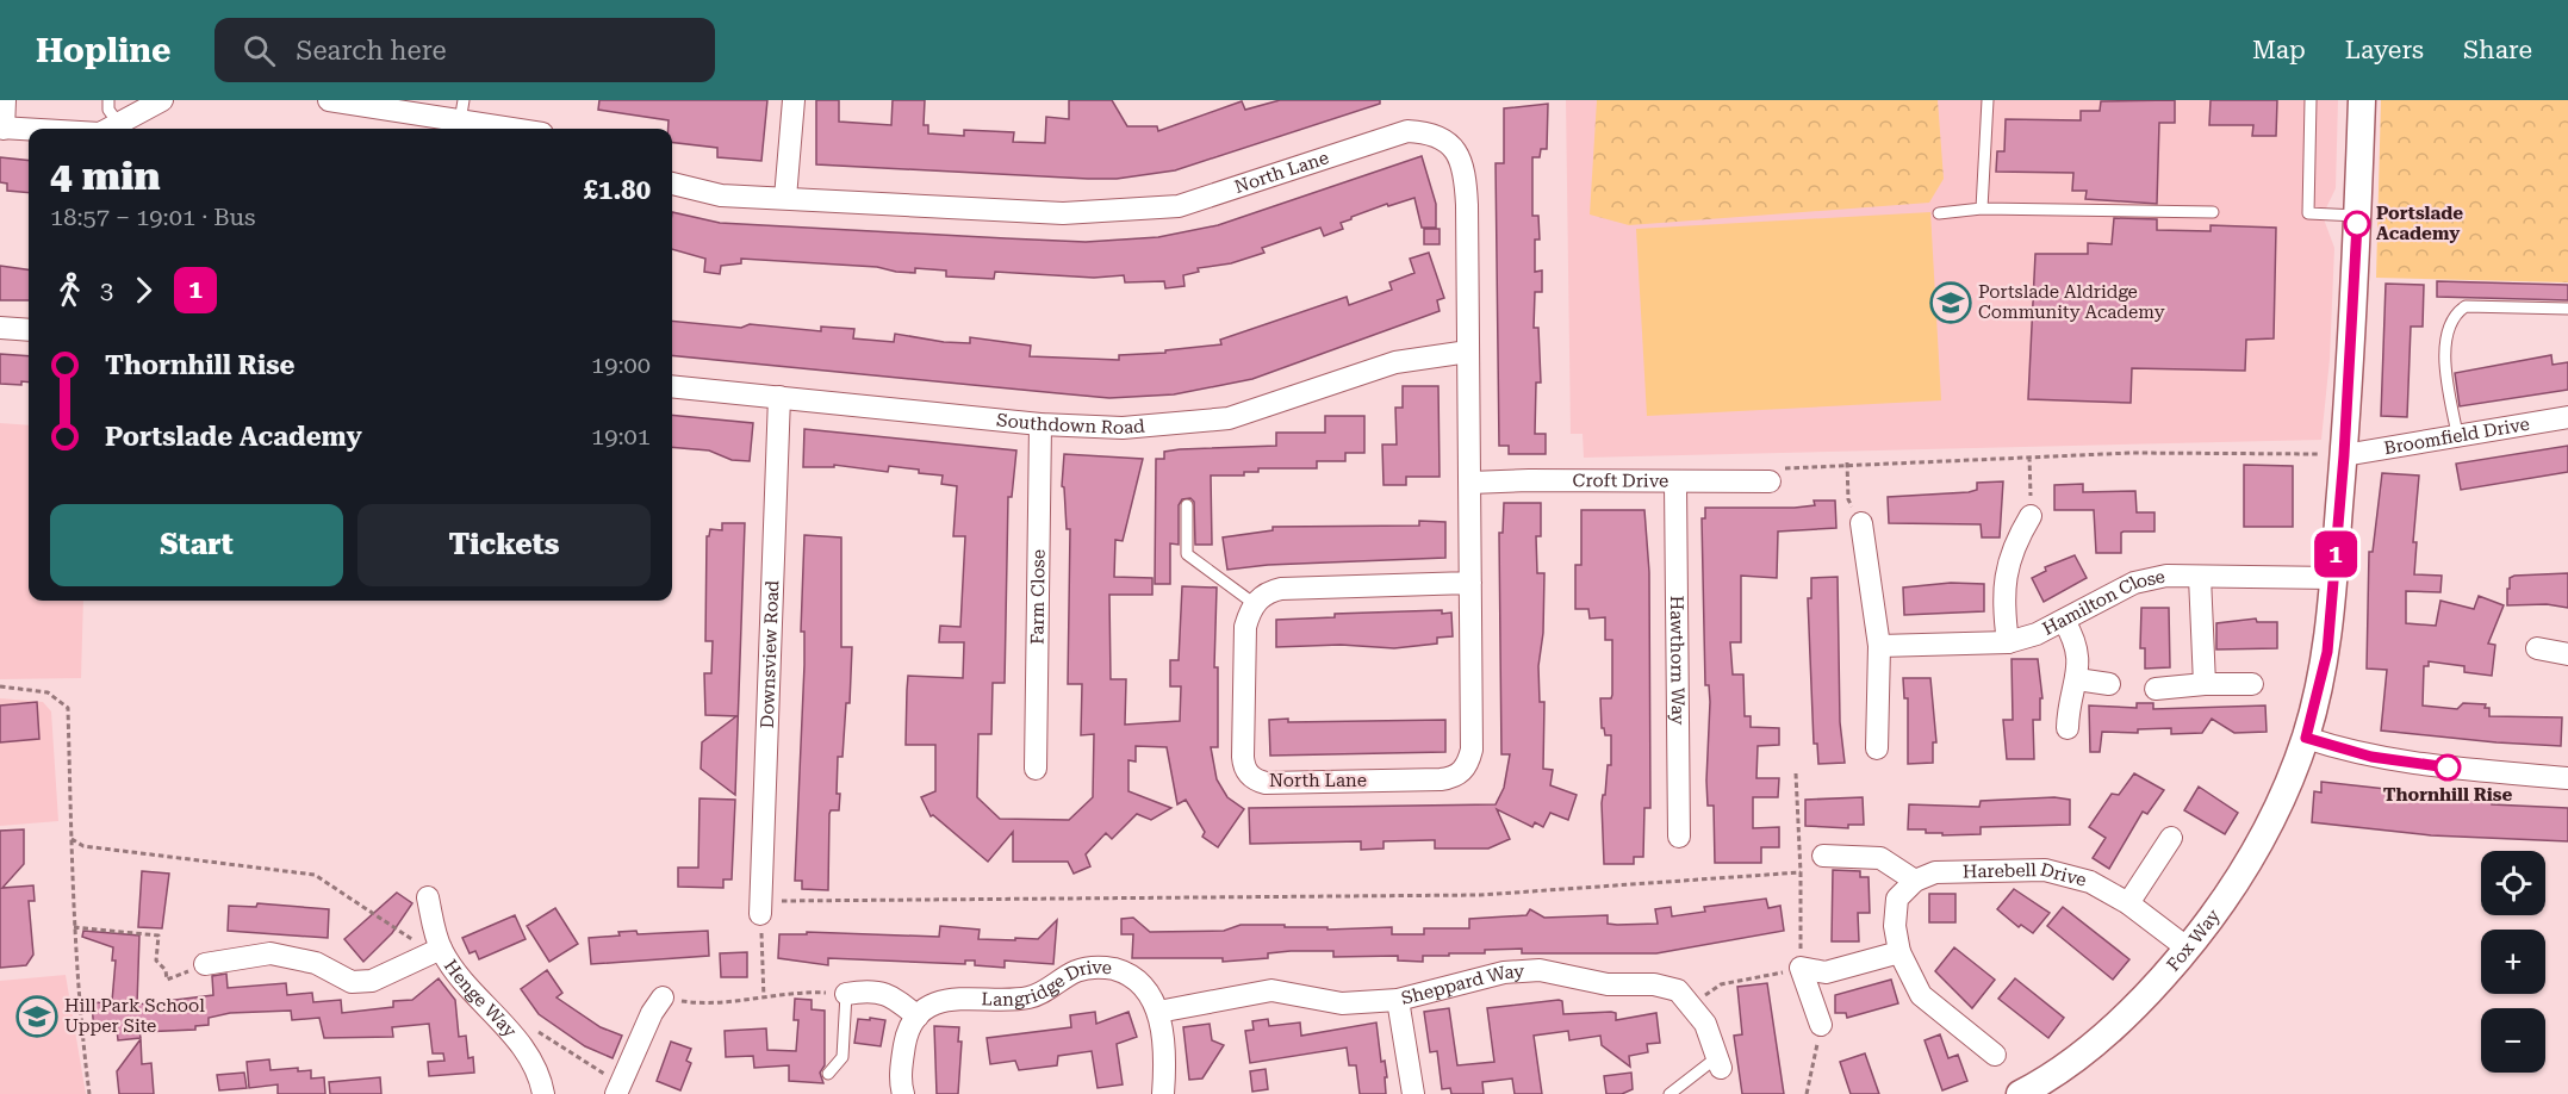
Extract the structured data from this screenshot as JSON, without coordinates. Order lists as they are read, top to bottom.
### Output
{
  "streets": {
    "street": [
      "North Lane",
      "Southdown Road",
      "Broomfield Drive",
      "Croft Drive",
      "Farm Close",
      "Hamilton Close",
      "Downsview Road",
      "Hawthorn Way",
      "Harebell Drive",
      "Fox Way",
      "Langridge Drive",
      "Sheppard Way",
      "Henge Way"
    ]
  },
  "crossings": [
    ["North Lane", "Southdown Road"],
    ["North Lane", "Croft Drive"],
    ["Southdown Road", "Farm Close"],
    ["Southdown Road", "Downsview Road"],
    ["Broomfield Drive", "Fox Way"],
    ["Croft Drive", "Hawthorn Way"],
    ["Hamilton Close", "Fox Way"],
    ["Harebell Drive", "Fox Way"],
    ["Langridge Drive", "Sheppard Way"]
  ],
  "places": {
    "other": ["Portslade Academy", "Thornhill Rise"],
    "school or university": ["Portslade Aldridge Community Academy", "Hill Park School Upper Site"]
  },
  "lines": ["bus line 1"],
  "page": {
    "header": "Hopline",
    "search": "Search here",
    "nav": ["Map", "Layers", "Share"],
    "on_map": "1",
    "heading": ["4 min", "18:57 – 19:01 · Bus", "£1.80"],
    "legs": ["3", "1"],
    "list": [
      {
        "name": "Thornhill Rise",
        "value": "19:00"
      },
      {
        "name": "Portslade Academy",
        "value": "19:01"
      }
    ],
    "buttons": ["Start", "Tickets"],
    "map_buttons": ["+", "−"]
  }
}
